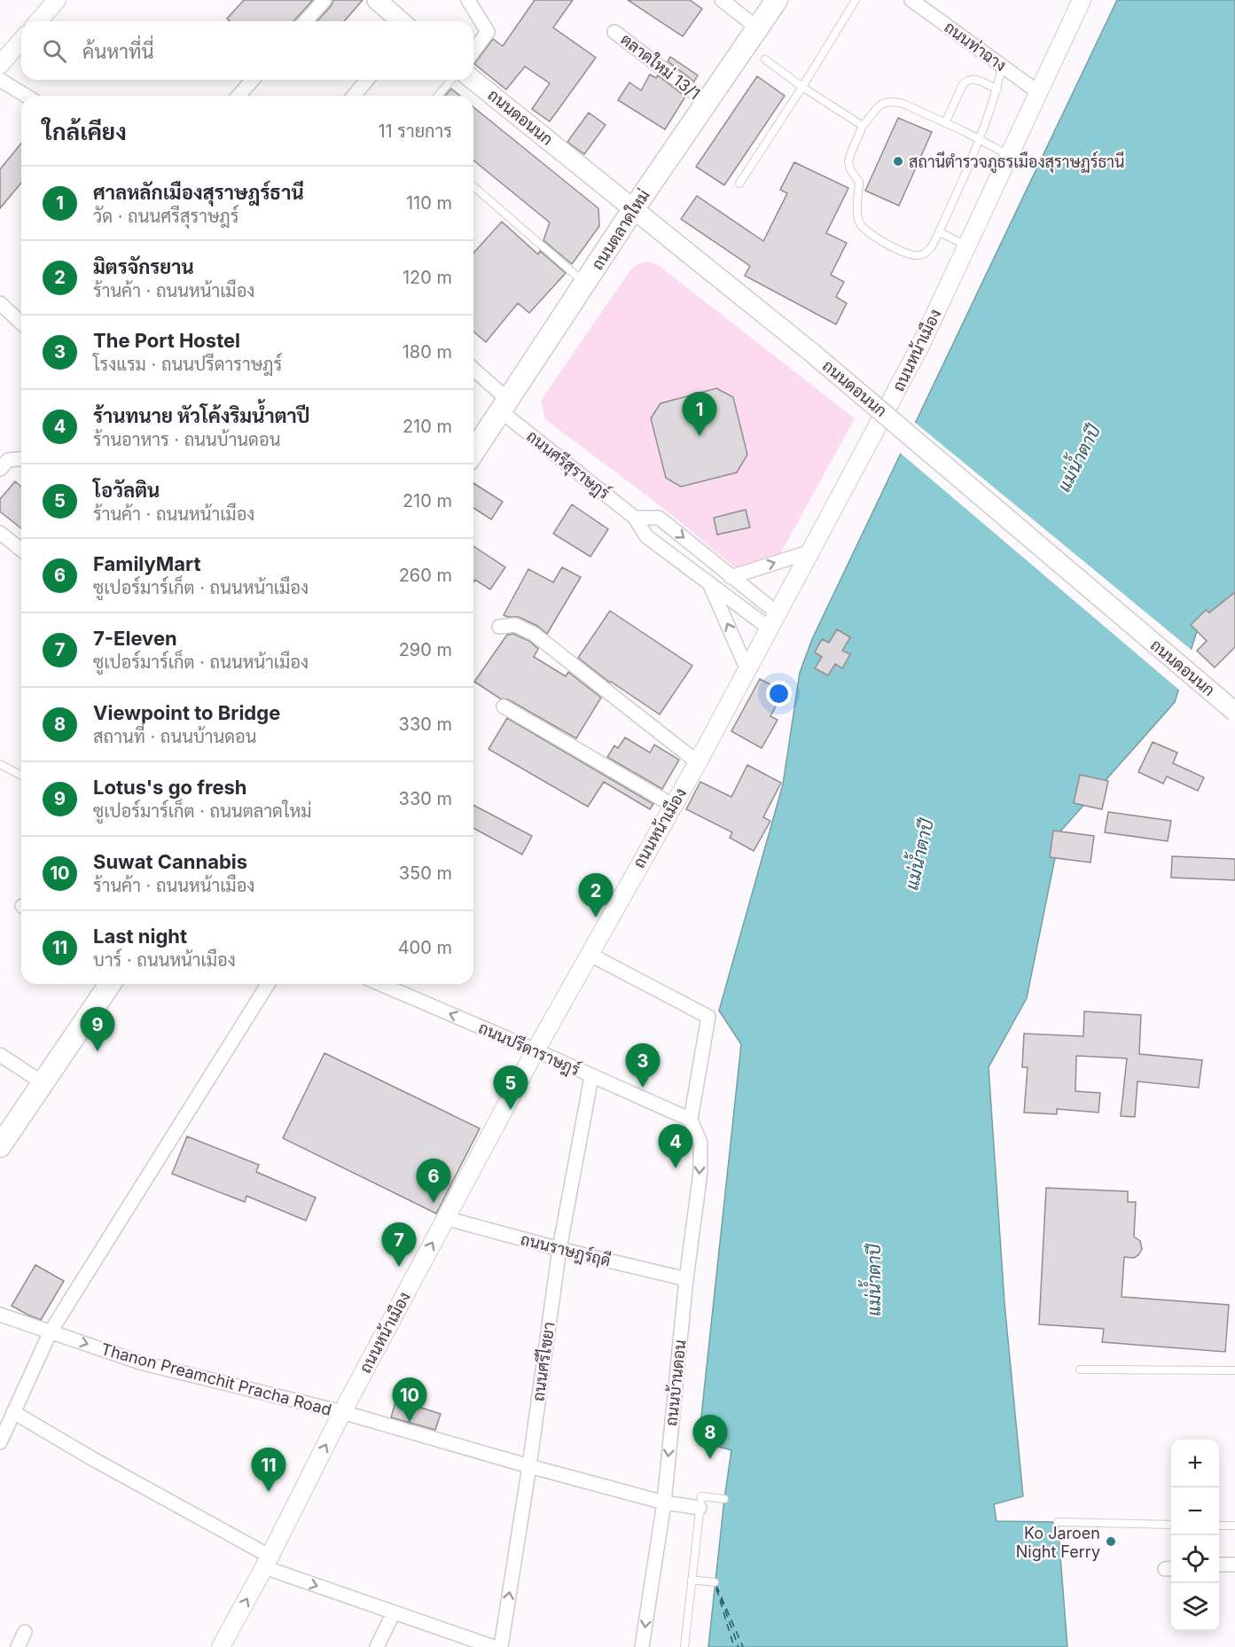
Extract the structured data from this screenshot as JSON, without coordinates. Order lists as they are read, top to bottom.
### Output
{
  "streets": {
    "main road": ["ถนนดอนนก", "ถนนตลาดใหม่"],
    "street": [
      "ถนนท่าฉาง",
      "ตลาดใหม่ 13/1",
      "ถนนหน้าเมือง",
      "ถนนศรีสุราษฎร์",
      "ถนนปรีดาราษฎร์",
      "ถนนราษฎร์ฤดี",
      "ถนนศรีไชยา",
      "Thanon Preamchit Pracha Road",
      "ถนนบ้านดอน"
    ]
  },
  "crossings": [
    ["ถนนท่าฉาง", "ถนนหน้าเมือง"],
    ["ตลาดใหม่ 13/1", "ถนนตลาดใหม่"],
    ["ถนนดอนนก", "ถนนตลาดใหม่"],
    ["ถนนตลาดใหม่", "ถนนศรีสุราษฎร์"],
    ["ถนนหน้าเมือง", "ถนนศรีสุราษฎร์"],
    ["ถนนหน้าเมือง", "ถนนปรีดาราษฎร์"],
    ["ถนนหน้าเมือง", "ถนนราษฎร์ฤดี"],
    ["ถนนหน้าเมือง", "Thanon Preamchit Pracha Road"],
    ["ถนนปรีดาราษฎร์", "ถนนศรีไชยา"],
    ["ถนนปรีดาราษฎร์", "ถนนบ้านดอน"],
    ["ถนนราษฎร์ฤดี", "ถนนศรีไชยา"],
    ["ถนนราษฎร์ฤดี", "ถนนบ้านดอน"],
    ["ถนนศรีไชยา", "Thanon Preamchit Pracha Road"],
    ["Thanon Preamchit Pracha Road", "ถนนบ้านดอน"]
  ],
  "one_way": ["ถนนปรีดาราษฎร์", "ถนนบ้านดอน"],
  "water": ["แม่น้ำตาปี"],
  "places": ["สถานีตำรวจภูธรเมืองสุราษฏร์ธานี", "Ko Jaroen Night Ferry"],
  "page": {
    "search": "ค้นหาที่นี่",
    "heading": ["ใกล้เคียง", "11 รายการ"],
    "list": [
      {
        "mark": "1",
        "name": "ศาลหลักเมืองสุราษฎร์ธานี",
        "note": "วัด · ถนนศรีสุราษฎร์",
        "value": "110 m"
      },
      {
        "mark": "2",
        "name": "มิตรจักรยาน",
        "note": "ร้านค้า · ถนนหน้าเมือง",
        "value": "120 m"
      },
      {
        "mark": "3",
        "name": "The Port Hostel",
        "note": "โรงแรม · ถนนปรีดาราษฎร์",
        "value": "180 m"
      },
      {
        "mark": "4",
        "name": "ร้านทนาย หัวโค้งริมน้ำตาปี",
        "note": "ร้านอาหาร · ถนนบ้านดอน",
        "value": "210 m"
      },
      {
        "mark": "5",
        "name": "โอวัลติน",
        "note": "ร้านค้า · ถนนหน้าเมือง",
        "value": "210 m"
      },
      {
        "mark": "6",
        "name": "FamilyMart",
        "note": "ซูเปอร์มาร์เก็ต · ถนนหน้าเมือง",
        "value": "260 m"
      },
      {
        "mark": "7",
        "name": "7-Eleven",
        "note": "ซูเปอร์มาร์เก็ต · ถนนหน้าเมือง",
        "value": "290 m"
      },
      {
        "mark": "8",
        "name": "Viewpoint to Bridge",
        "note": "สถานที่ · ถนนบ้านดอน",
        "value": "330 m"
      },
      {
        "mark": "9",
        "name": "Lotus's go fresh",
        "note": "ซูเปอร์มาร์เก็ต · ถนนตลาดใหม่",
        "value": "330 m"
      },
      {
        "mark": "10",
        "name": "Suwat Cannabis",
        "note": "ร้านค้า · ถนนหน้าเมือง",
        "value": "350 m"
      },
      {
        "mark": "11",
        "name": "Last night",
        "note": "บาร์ · ถนนหน้าเมือง",
        "value": "400 m"
      }
    ],
    "pins": [
      "1",
      "2",
      "9",
      "3",
      "5",
      "4",
      "6",
      "7",
      "10",
      "8",
      "11"
    ],
    "map_buttons": ["+", "−"]
  }
}
